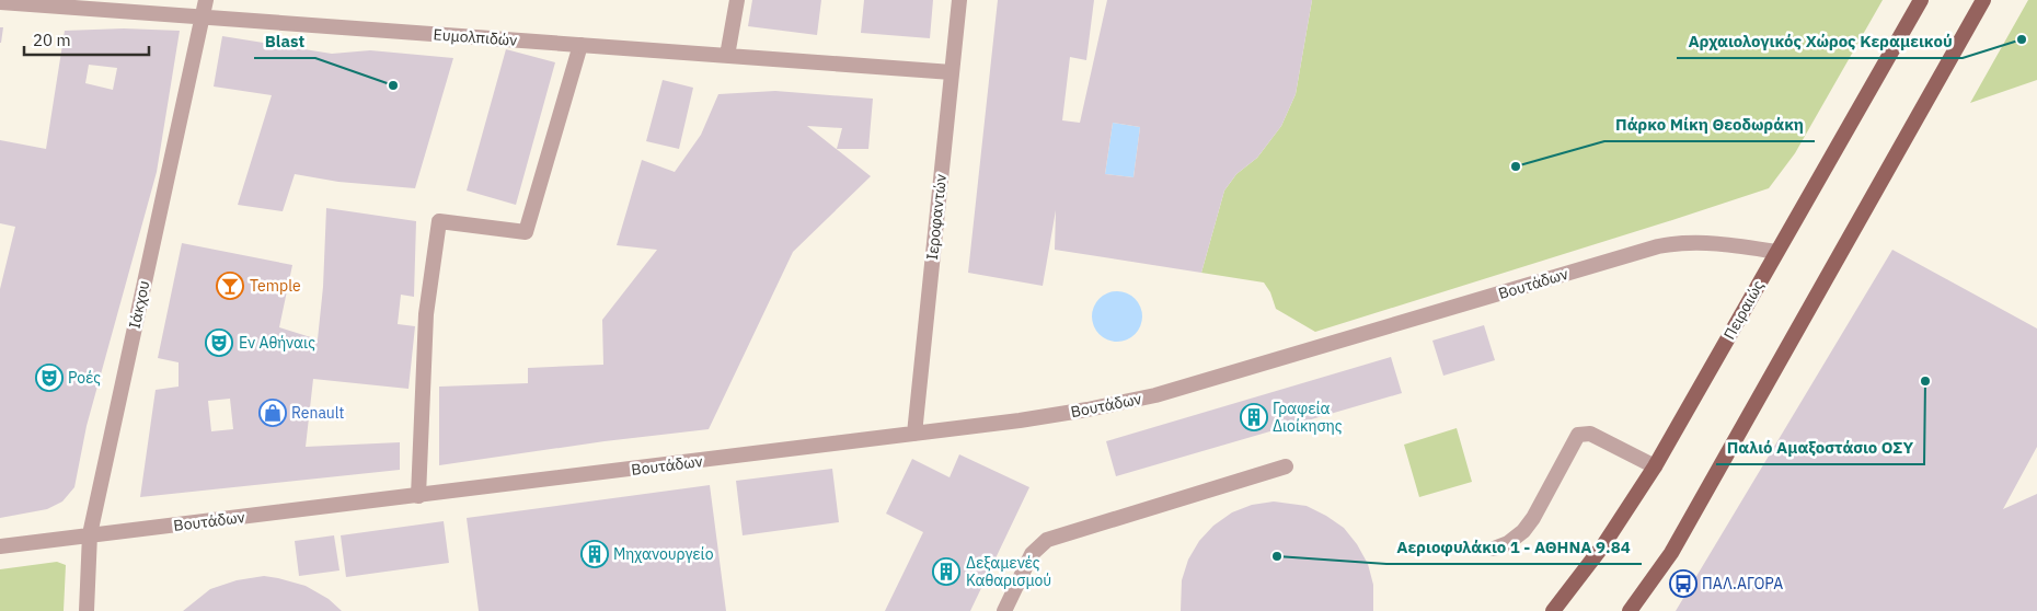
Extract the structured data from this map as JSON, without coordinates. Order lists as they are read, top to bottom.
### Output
{
  "streets": {
    "main road": ["Πειραιώς"],
    "street": [
      "Ευμολπιδών",
      "Ιεροφαντών",
      "Βουτάδων",
      "Ιάκχου"
    ]
  },
  "crossings": [
    ["Ευμολπιδών", "Ιεροφαντών"],
    ["Ευμολπιδών", "Ιάκχου"],
    ["Ιεροφαντών", "Βουτάδων"],
    ["Βουτάδων", "Ιάκχου"],
    ["Βουτάδων", "Πειραιώς"]
  ],
  "places": {
    "other": [
      "Αρχαιολογικός Χώρος Κεραμεικού",
      "Blast",
      "Πάρκο Μίκη Θεοδωράκη",
      "Παλιό Αμαξοστάσιο ΟΣΥ",
      "Αεριοφυλάκιο 1 - ΑΘΗΝΑ 9.84"
    ],
    "bar": ["Temple"],
    "theatre": ["Εν Αθήναις", "Ροές"],
    "shop": ["Renault"],
    "building": ["Γραφεία Διοίκησης", "Μηχανουργείο", "Δεξαμενές Καθαρισμού"],
    "bus stop": ["ΠΑΛ.ΑΓΟΡΑ"]
  },
  "scale_bar": "20 m"
}
